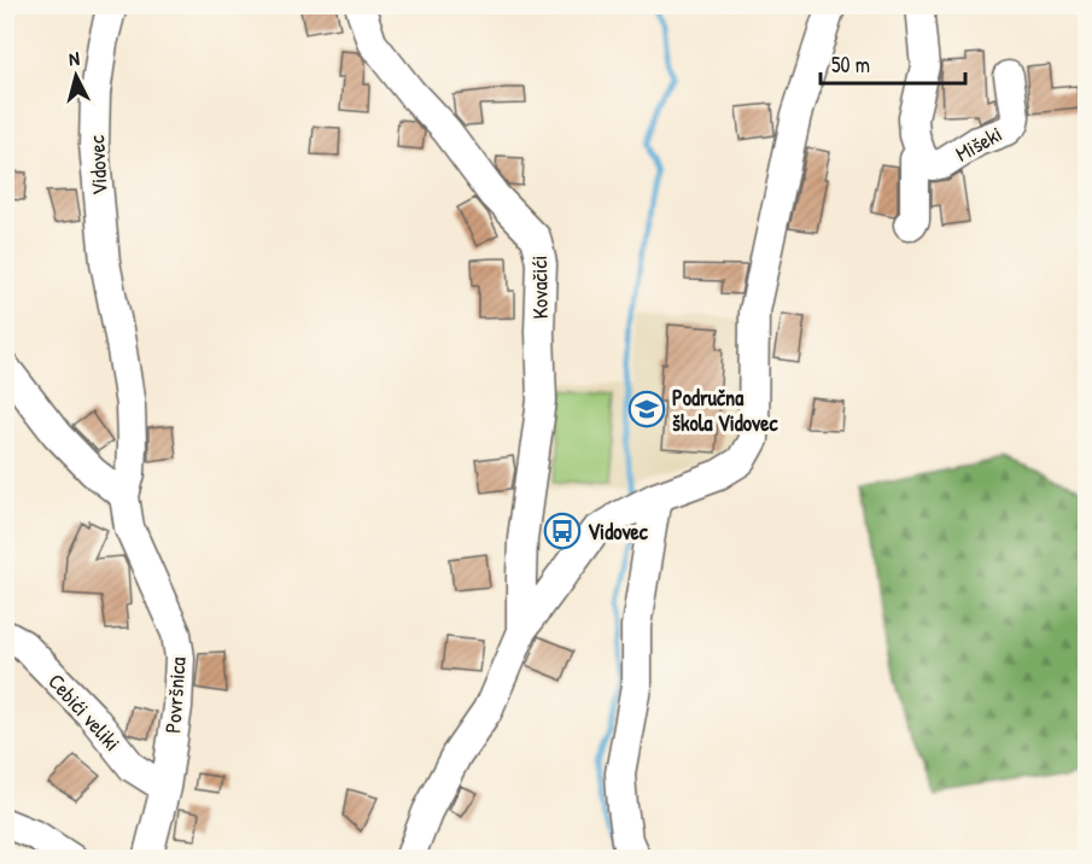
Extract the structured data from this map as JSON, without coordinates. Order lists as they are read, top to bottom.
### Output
{
  "streets": {
    "street": [
      "Mišeki",
      "Vidovec",
      "Kovačići",
      "Površnica",
      "Cebići veliki"
    ]
  },
  "crossings": [
    ["Vidovec", "Površnica"],
    ["Površnica", "Cebići veliki"]
  ],
  "places": {
    "school or university": ["Područna škola Vidovec"],
    "bus stop": ["Vidovec"]
  },
  "scale_bar": "50 m",
  "north": "top"
}
